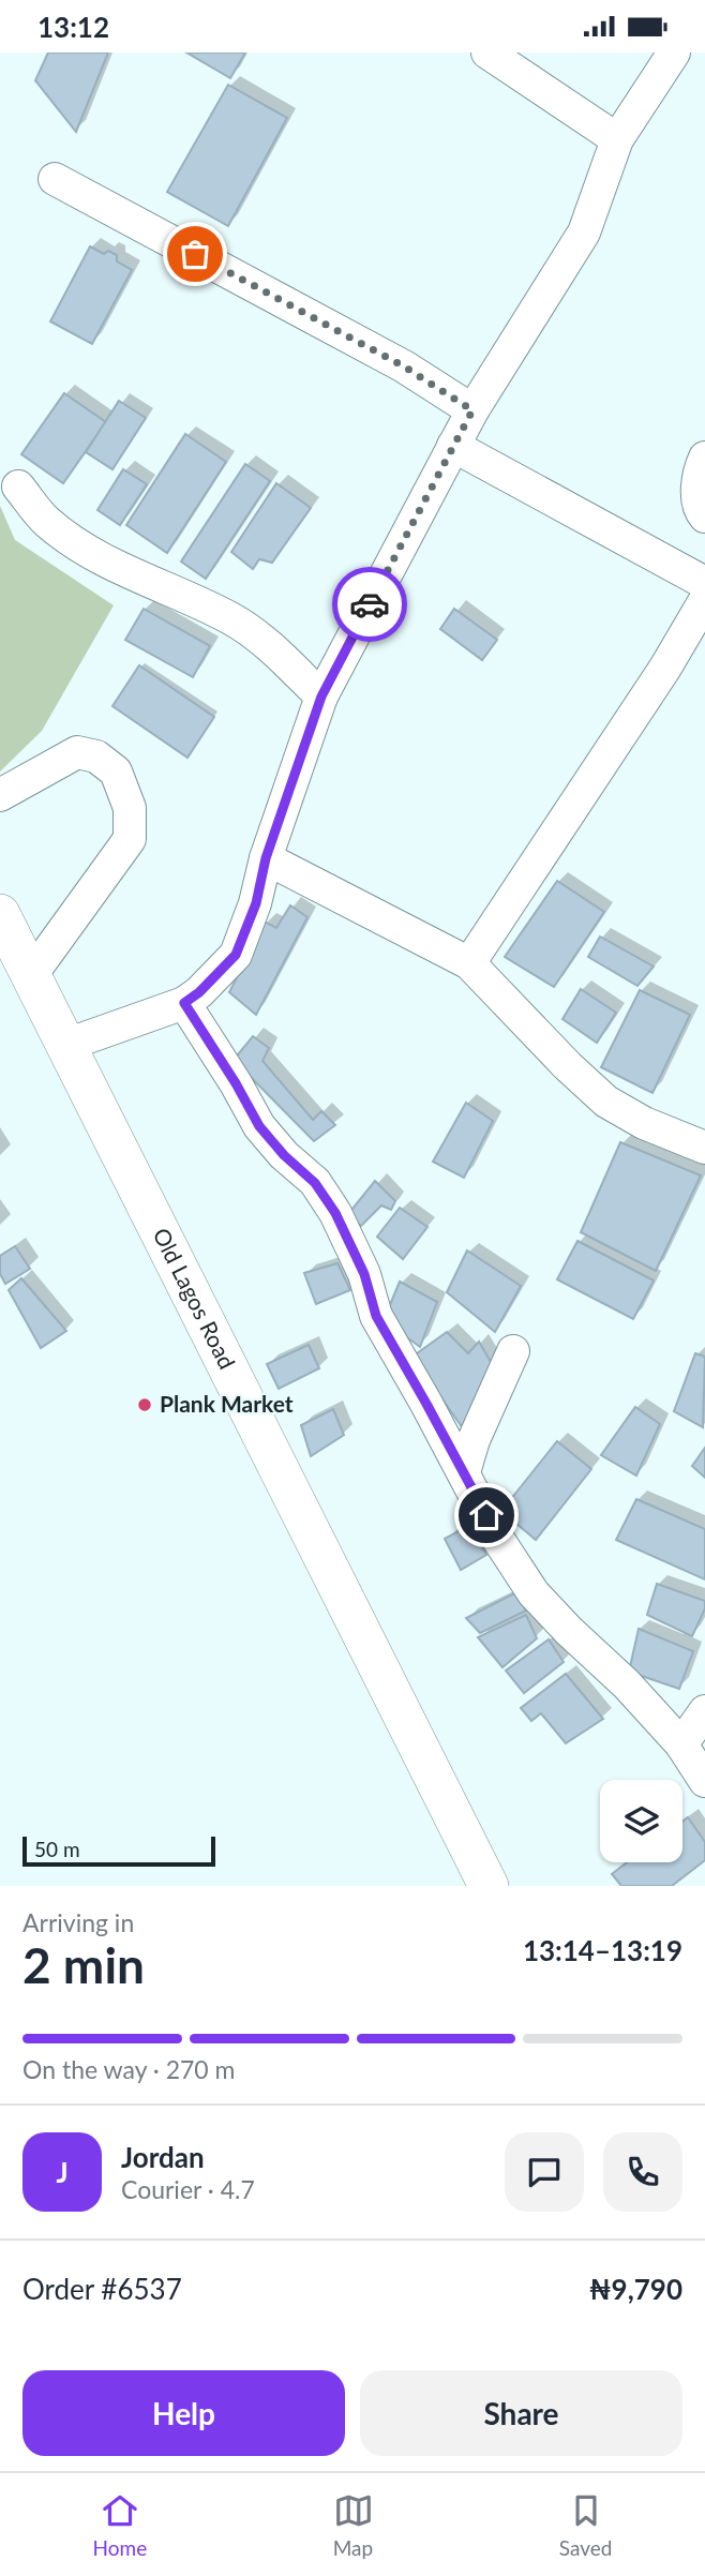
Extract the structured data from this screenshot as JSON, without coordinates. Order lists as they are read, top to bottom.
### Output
{
  "streets": {
    "main road": ["Old Lagos Road"]
  },
  "places": ["Plank Market"],
  "scale_bar": "50 m",
  "page": {
    "status": "13:12",
    "scale": "50 m",
    "heading": ["2 min", "Arriving in", "13:14–13:19"],
    "panel": [
      "Jordan",
      "Courier · 4.7",
      "Order #6537",
      "₦9,790"
    ],
    "bar": "On the way · 270 m",
    "round": "J",
    "buttons": ["Help", "Share"],
    "tabs": ["Home", "Map", "Saved"]
  }
}
